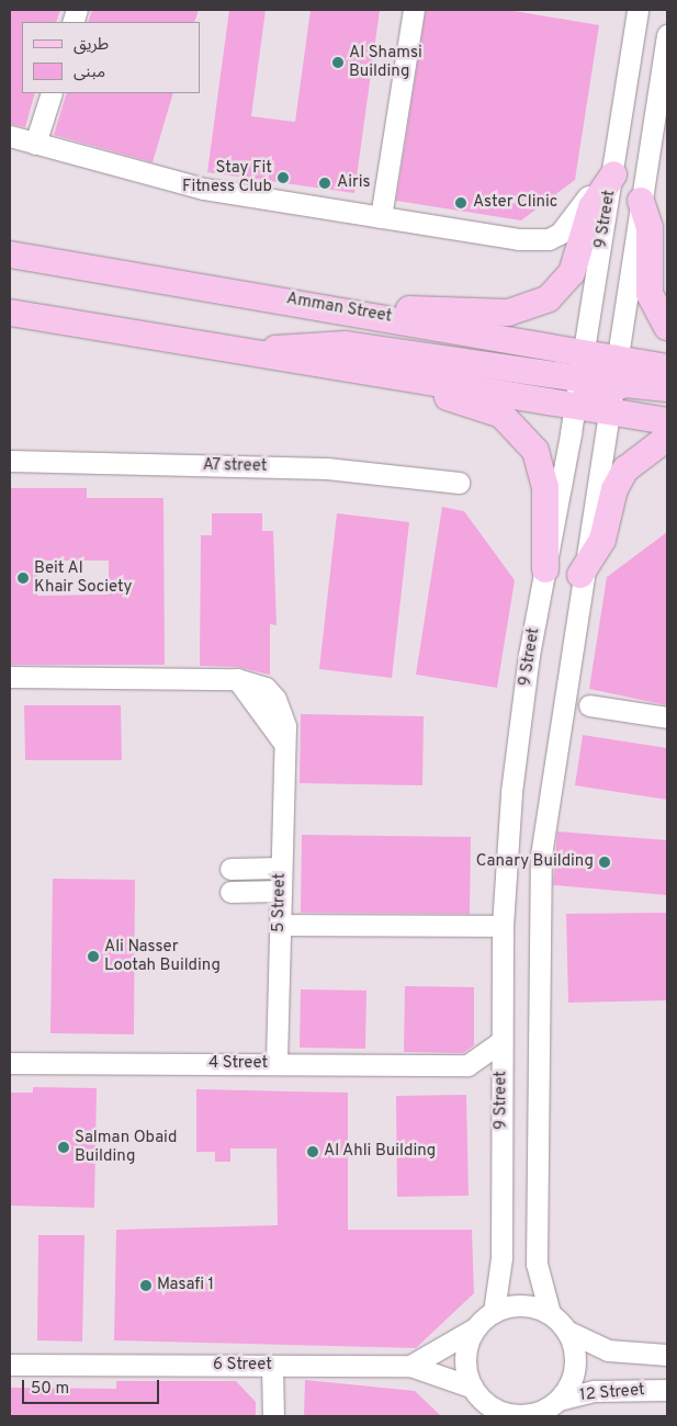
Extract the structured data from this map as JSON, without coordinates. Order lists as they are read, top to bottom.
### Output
{
  "streets": {
    "main road": ["Amman Street"],
    "street": [
      "9 Street",
      "A7 street",
      "5 Street",
      "4 Street",
      "6 Street",
      "12 Street"
    ]
  },
  "crossings": [
    ["9 Street", "Amman Street"],
    ["9 Street", "6 Street"],
    ["9 Street", "12 Street"],
    ["5 Street", "4 Street"],
    ["6 Street", "12 Street"]
  ],
  "places": [
    "Al Shamsi Building",
    "Stay Fit Fitness Club",
    "Airis",
    "Aster Clinic",
    "Beit Al Khair Society",
    "Canary Building",
    "Ali Nasser Lootah Building",
    "Salman Obaid Building",
    "Al Ahli Building",
    "Masafi 1"
  ],
  "legend": ["طريق", "مبنى"],
  "scale_bar": "50 m"
}
